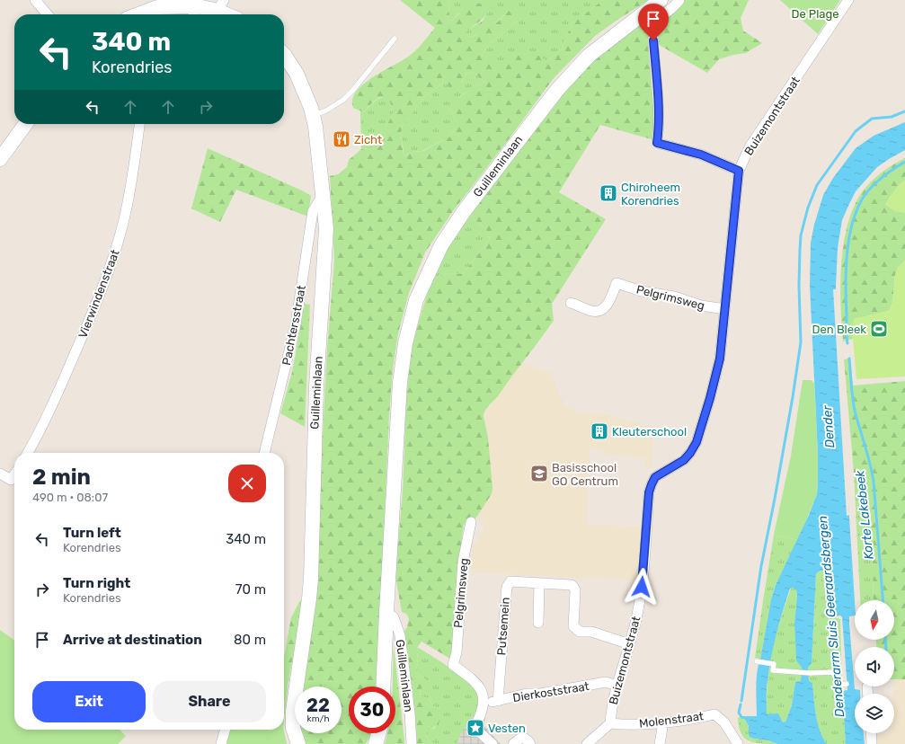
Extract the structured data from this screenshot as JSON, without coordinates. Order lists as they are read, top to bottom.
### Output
{
  "streets": {
    "main road": ["Guilleminlaan"],
    "street": [
      "Buizemontstraat",
      "Vierwindenstraat",
      "Pelgrimsweg",
      "Pachtersstraat",
      "Putsemein",
      "Dierkoststraat",
      "Molenstraat"
    ]
  },
  "crossings": [
    ["Buizemontstraat", "Pelgrimsweg"],
    ["Buizemontstraat", "Putsemein"],
    ["Buizemontstraat", "Dierkoststraat"],
    ["Buizemontstraat", "Molenstraat"],
    ["Guilleminlaan", "Pachtersstraat"],
    ["Pelgrimsweg", "Dierkoststraat"],
    ["Putsemein", "Dierkoststraat"]
  ],
  "water": ["Dender", "Korte Lakebeek", "Denderarm Sluis Geeraardsbergen"],
  "parks": ["De Plage"],
  "places": {
    "restaurant": ["Zicht"],
    "building": ["Chiroheem Korendries", "Kleuterschool"],
    "sports": ["Den Bleek"],
    "school or university": ["Basisschool GO Centrum"],
    "place": ["Vesten"]
  },
  "north": "bottom",
  "page": {
    "turn": ["340 m", "Korendries"],
    "heading": ["2 min", "490 m · 08:07"],
    "list": [
      {
        "name": "Turn left",
        "note": "Korendries",
        "value": "340 m"
      },
      {
        "name": "Turn right",
        "note": "Korendries",
        "value": "70 m"
      },
      {
        "name": "Arrive at destination",
        "value": "80 m"
      }
    ],
    "buttons": ["Exit", "Share"],
    "speed": "22 km/h",
    "limit": "30"
  }
}
